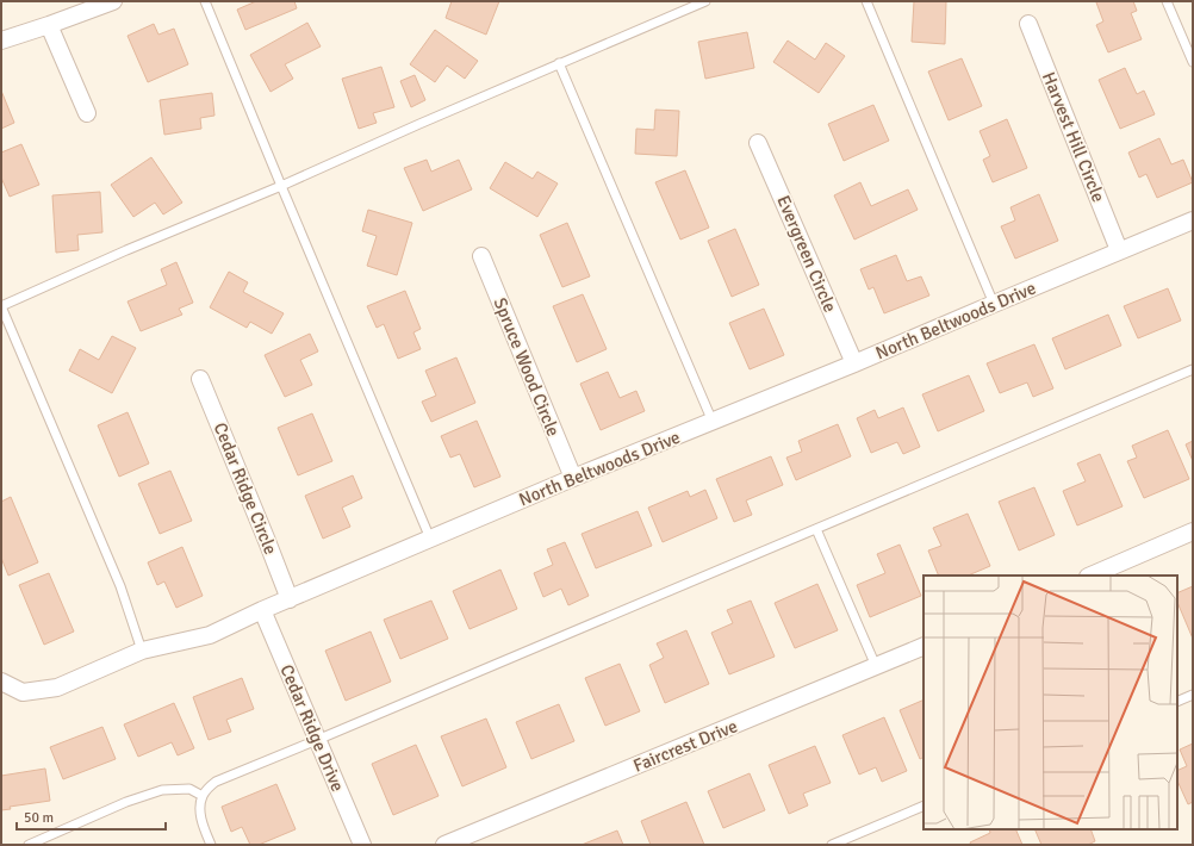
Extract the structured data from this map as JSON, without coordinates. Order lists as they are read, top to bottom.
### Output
{
  "streets": {
    "street": [
      "Harvest Hill Circle",
      "Evergreen Circle",
      "North Beltwoods Drive",
      "Spruce Wood Circle",
      "Cedar Ridge Circle",
      "Cedar Ridge Drive",
      "Faircrest Drive"
    ]
  },
  "crossings": [
    ["Harvest Hill Circle", "North Beltwoods Drive"],
    ["Evergreen Circle", "North Beltwoods Drive"],
    ["North Beltwoods Drive", "Spruce Wood Circle"],
    ["North Beltwoods Drive", "Cedar Ridge Circle"],
    ["North Beltwoods Drive", "Cedar Ridge Drive"]
  ],
  "scale_bar": "50 m"
}
